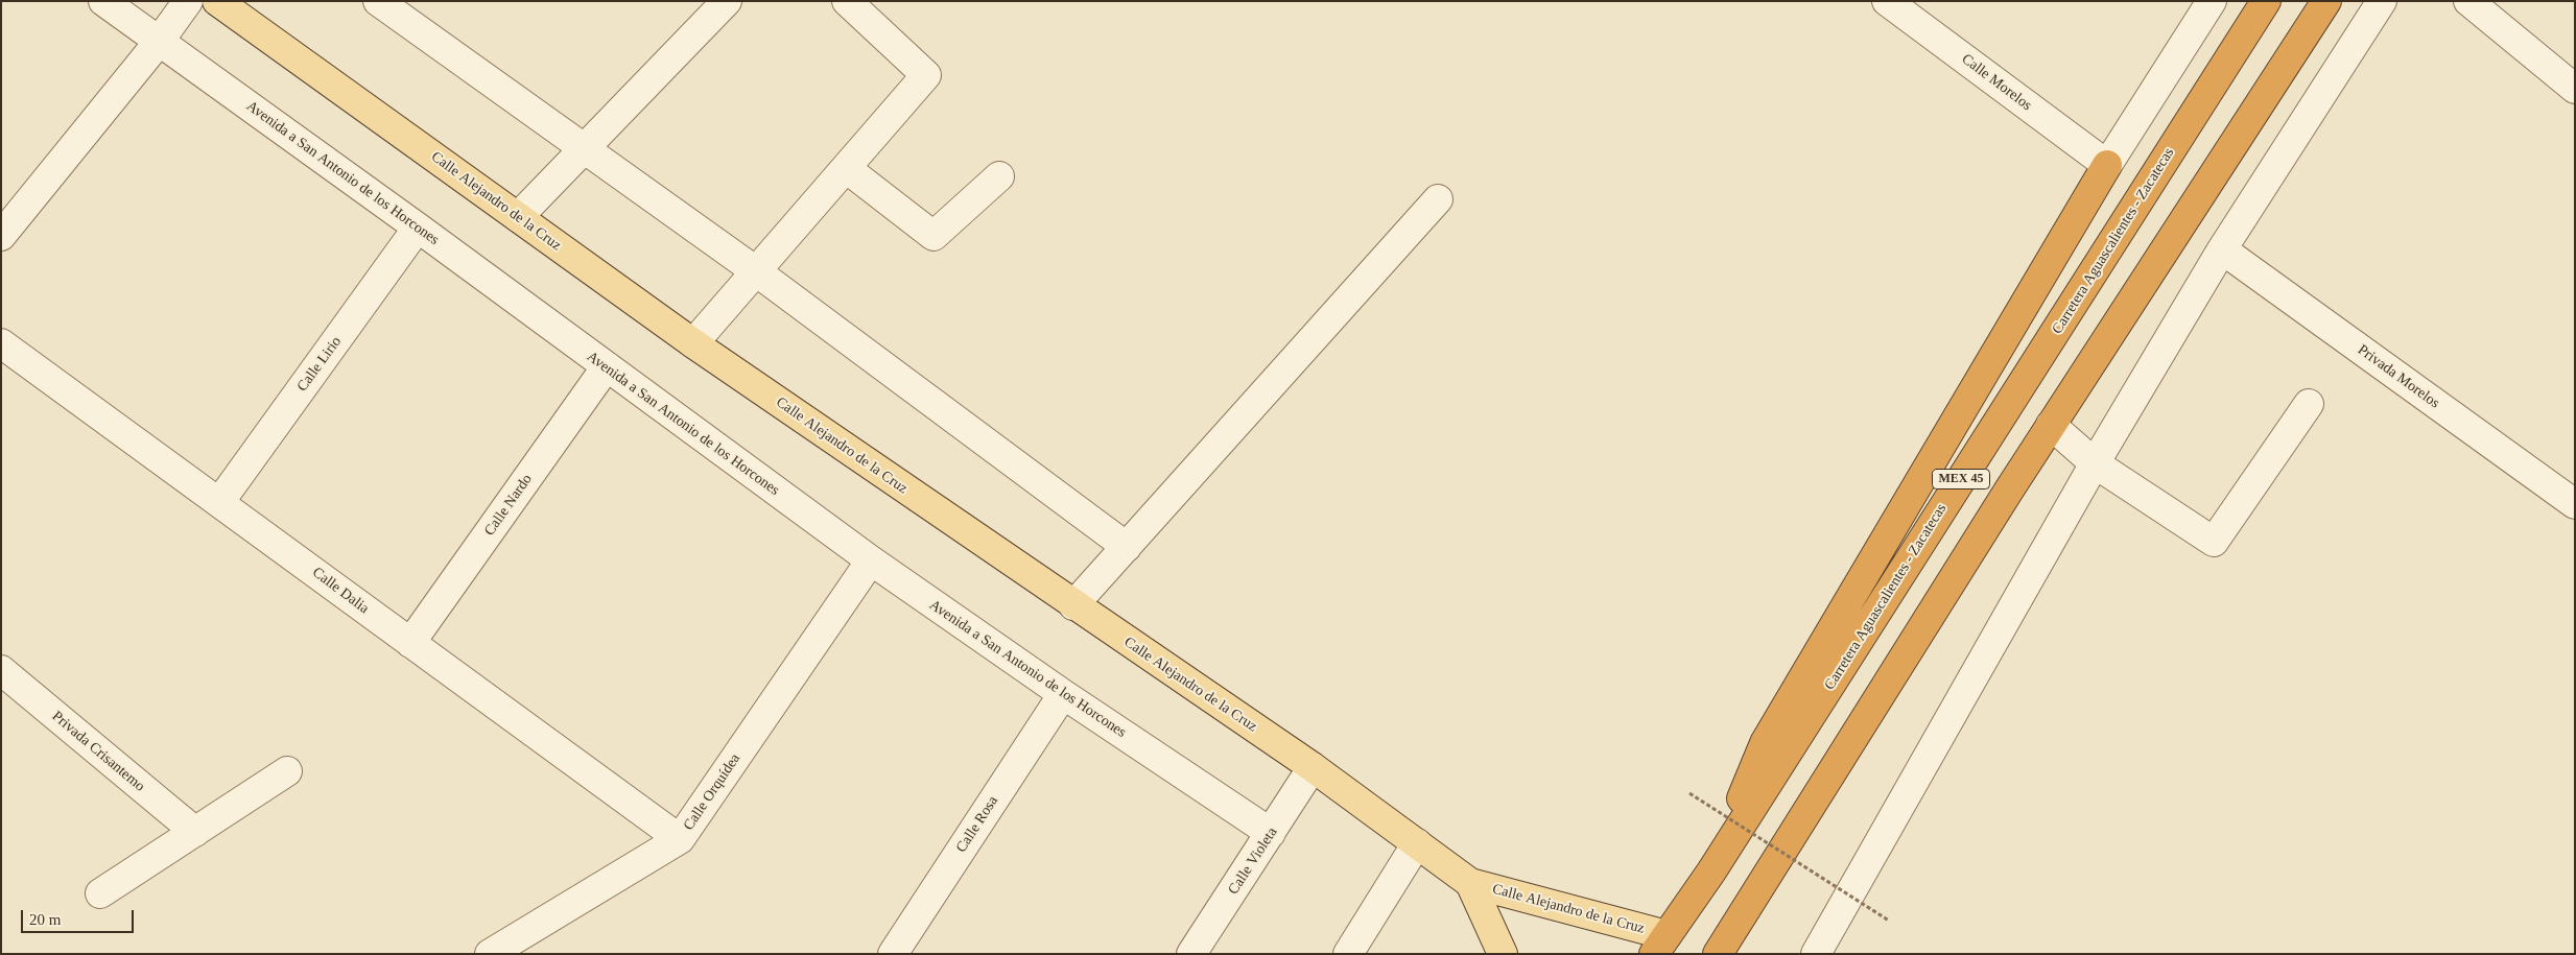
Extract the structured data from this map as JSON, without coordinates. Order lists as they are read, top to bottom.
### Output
{
  "streets": {
    "highway": ["Carretera Aguascalientes - Zacatecas", "MEX 45"],
    "main road": ["Calle Alejandro de la Cruz"],
    "street": [
      "Calle Morelos",
      "Avenida a San Antonio de los Horcones",
      "Calle Lirio",
      "Privada Morelos",
      "Calle Nardo",
      "Calle Dalia",
      "Privada Crisantemo",
      "Calle Orquídea",
      "Calle Rosa",
      "Calle Violeta"
    ]
  },
  "crossings": [
    ["Avenida a San Antonio de los Horcones", "Calle Lirio"],
    ["Avenida a San Antonio de los Horcones", "Calle Nardo"],
    ["Avenida a San Antonio de los Horcones", "Calle Orquídea"],
    ["Avenida a San Antonio de los Horcones", "Calle Rosa"],
    ["Avenida a San Antonio de los Horcones", "Calle Violeta"],
    ["Calle Alejandro de la Cruz", "Carretera Aguascalientes - Zacatecas"],
    ["Calle Alejandro de la Cruz", "Calle Violeta"],
    ["Calle Lirio", "Calle Dalia"],
    ["Calle Nardo", "Calle Dalia"],
    ["Calle Dalia", "Calle Orquídea"]
  ],
  "scale_bar": "20 m"
}
